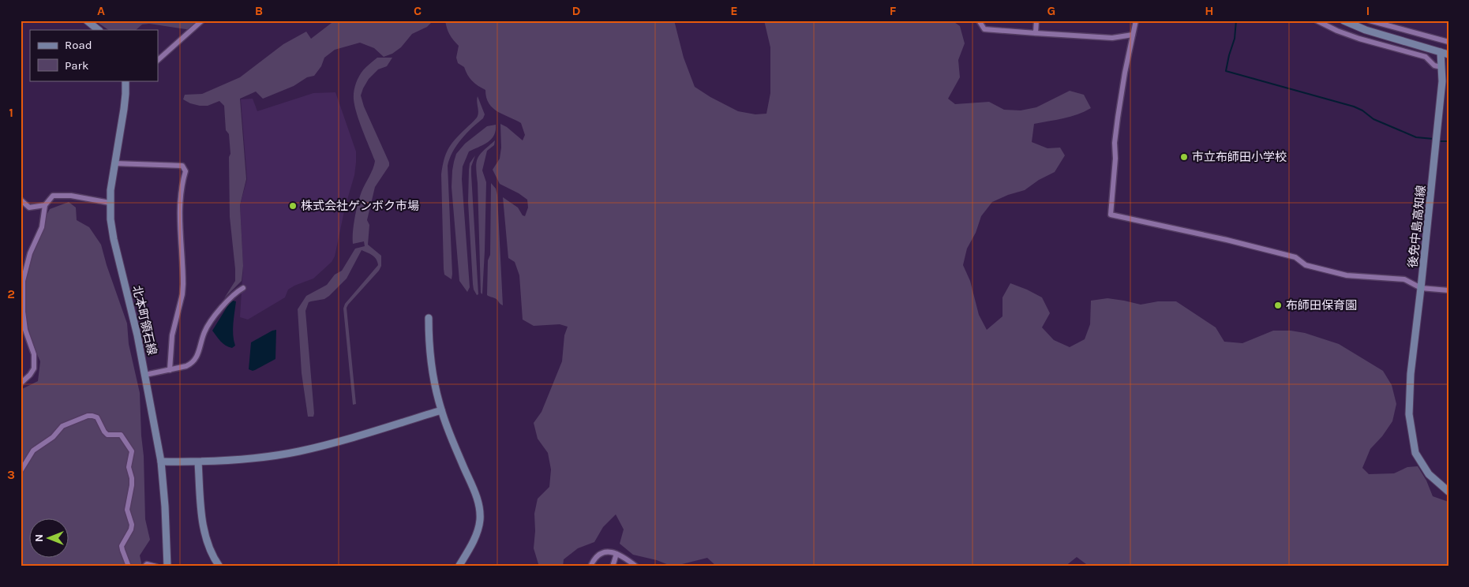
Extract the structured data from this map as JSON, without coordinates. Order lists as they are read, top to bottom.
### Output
{
  "streets": {
    "main road": ["後免中島高知線", "北本町領石線"]
  },
  "places": ["市立布師田小学校", "株式会社ゲンボク市場", "布師田保育園"],
  "legend": ["Road", "Park"],
  "north": "left",
  "grid": {
    "columns": [
      "A",
      "B",
      "C",
      "D",
      "E",
      "F",
      "G",
      "H",
      "I"
    ],
    "rows": ["1", "2", "3"]
  }
}
